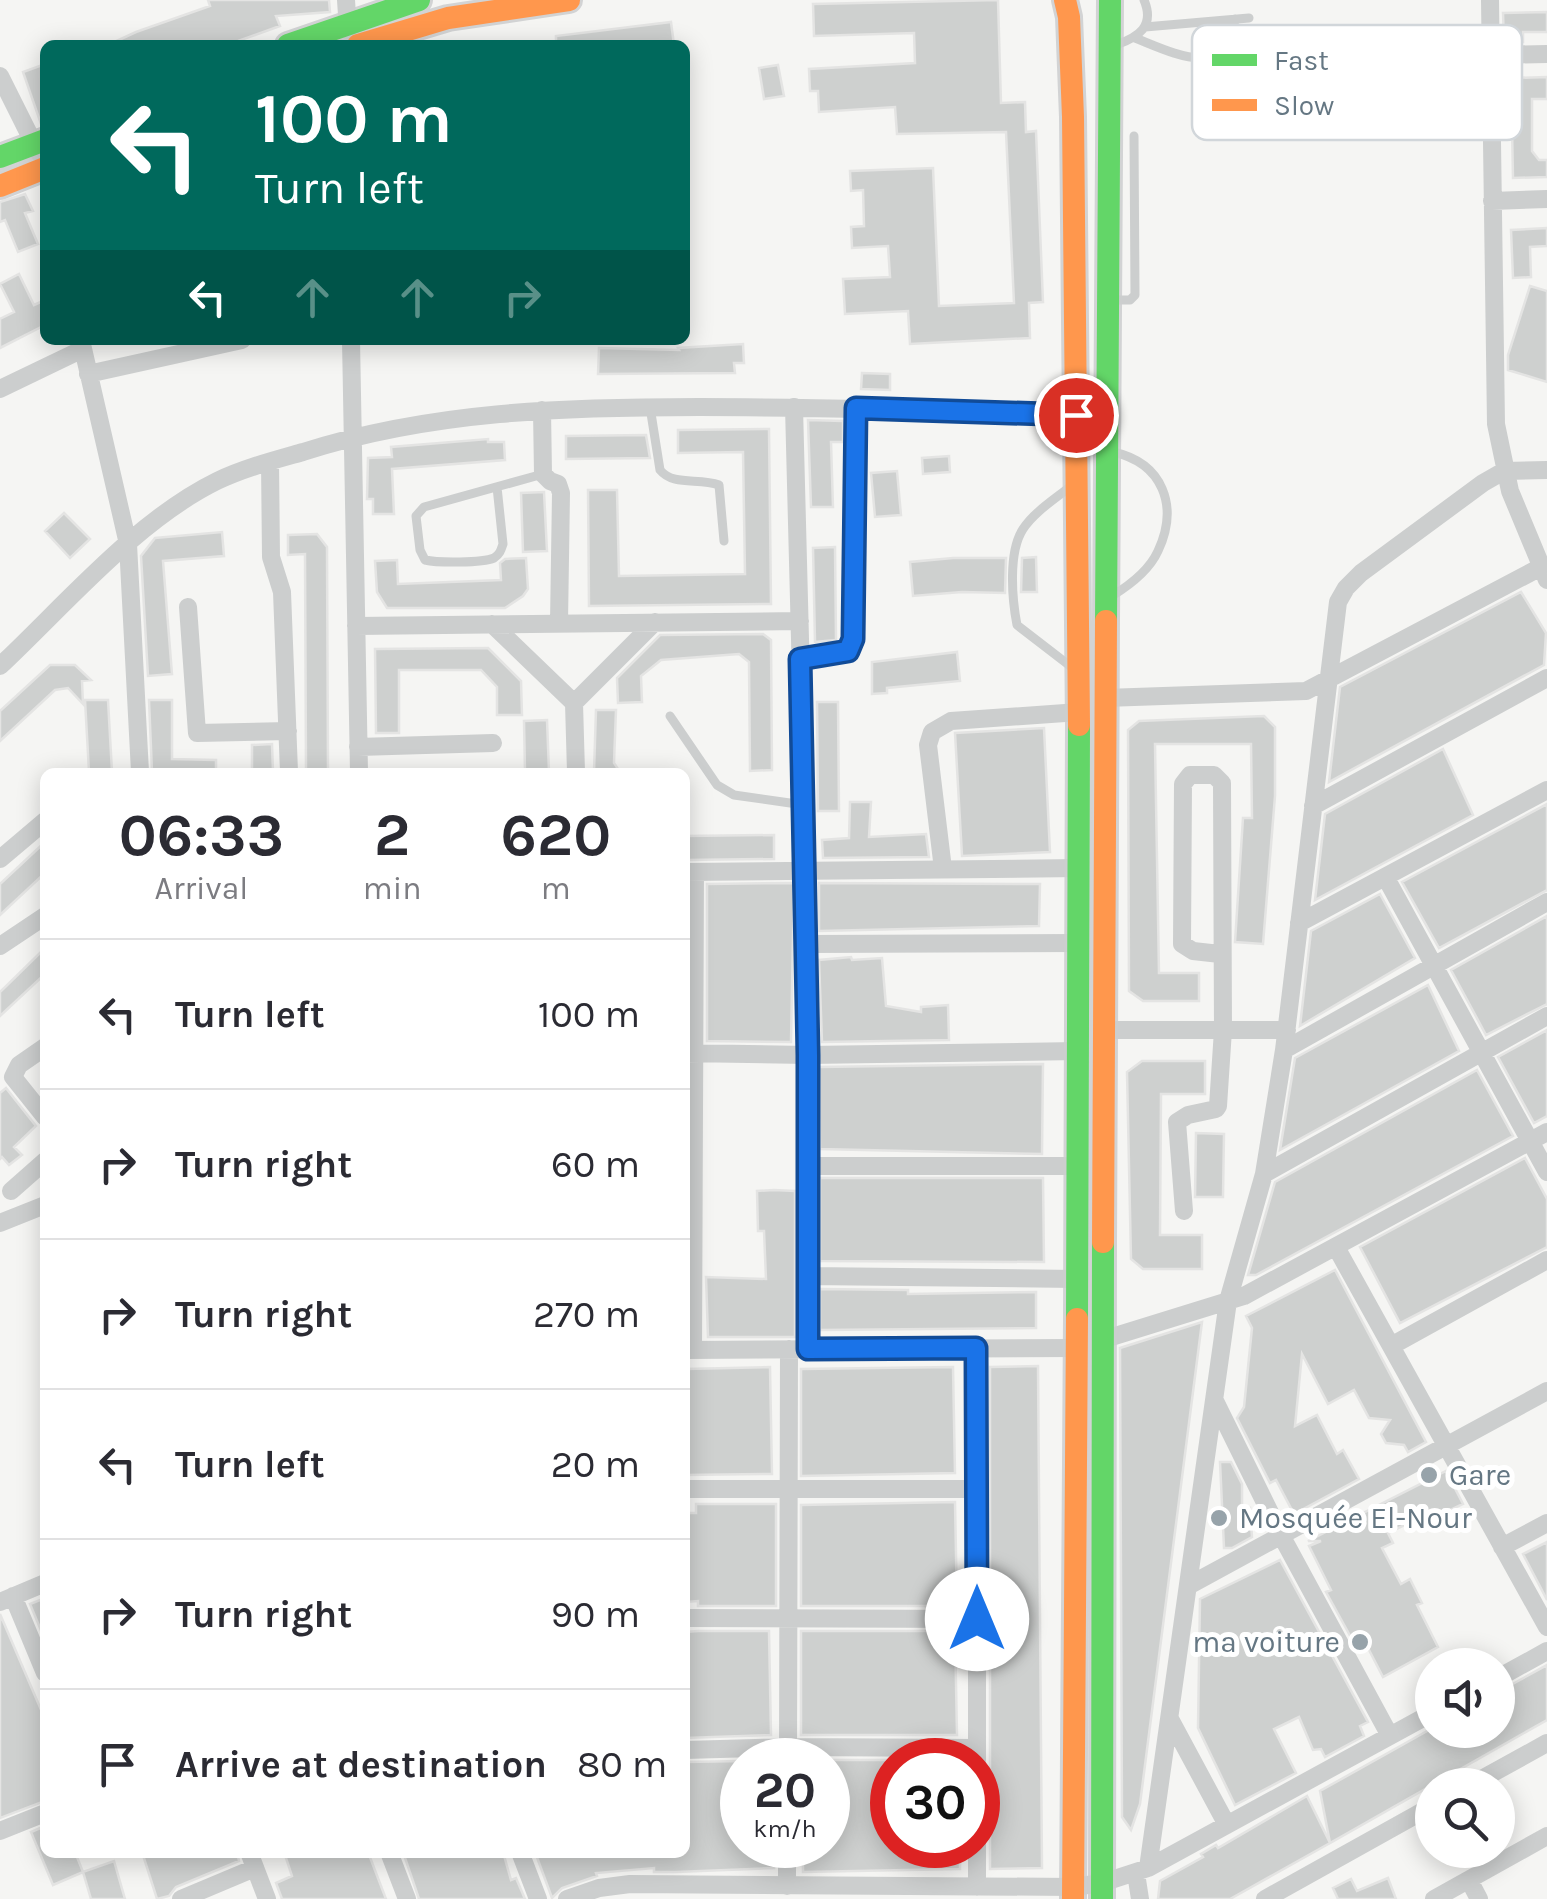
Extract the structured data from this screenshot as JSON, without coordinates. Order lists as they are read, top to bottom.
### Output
{
  "places": ["Gare", "Mosquée El-Nour", "ma voiture"],
  "legend": ["Fast", "Slow"],
  "page": {
    "turn": ["100 m", "Turn left"],
    "eta": [
      "06:33",
      "Arrival",
      "2",
      "min",
      "620",
      "m"
    ],
    "list": [
      {
        "name": "Turn left",
        "value": "100 m"
      },
      {
        "name": "Turn right",
        "value": "60 m"
      },
      {
        "name": "Turn right",
        "value": "270 m"
      },
      {
        "name": "Turn left",
        "value": "20 m"
      },
      {
        "name": "Turn right",
        "value": "90 m"
      },
      {
        "name": "Arrive at destination",
        "value": "80 m"
      }
    ],
    "speed": "20 km/h",
    "limit": "30"
  }
}
